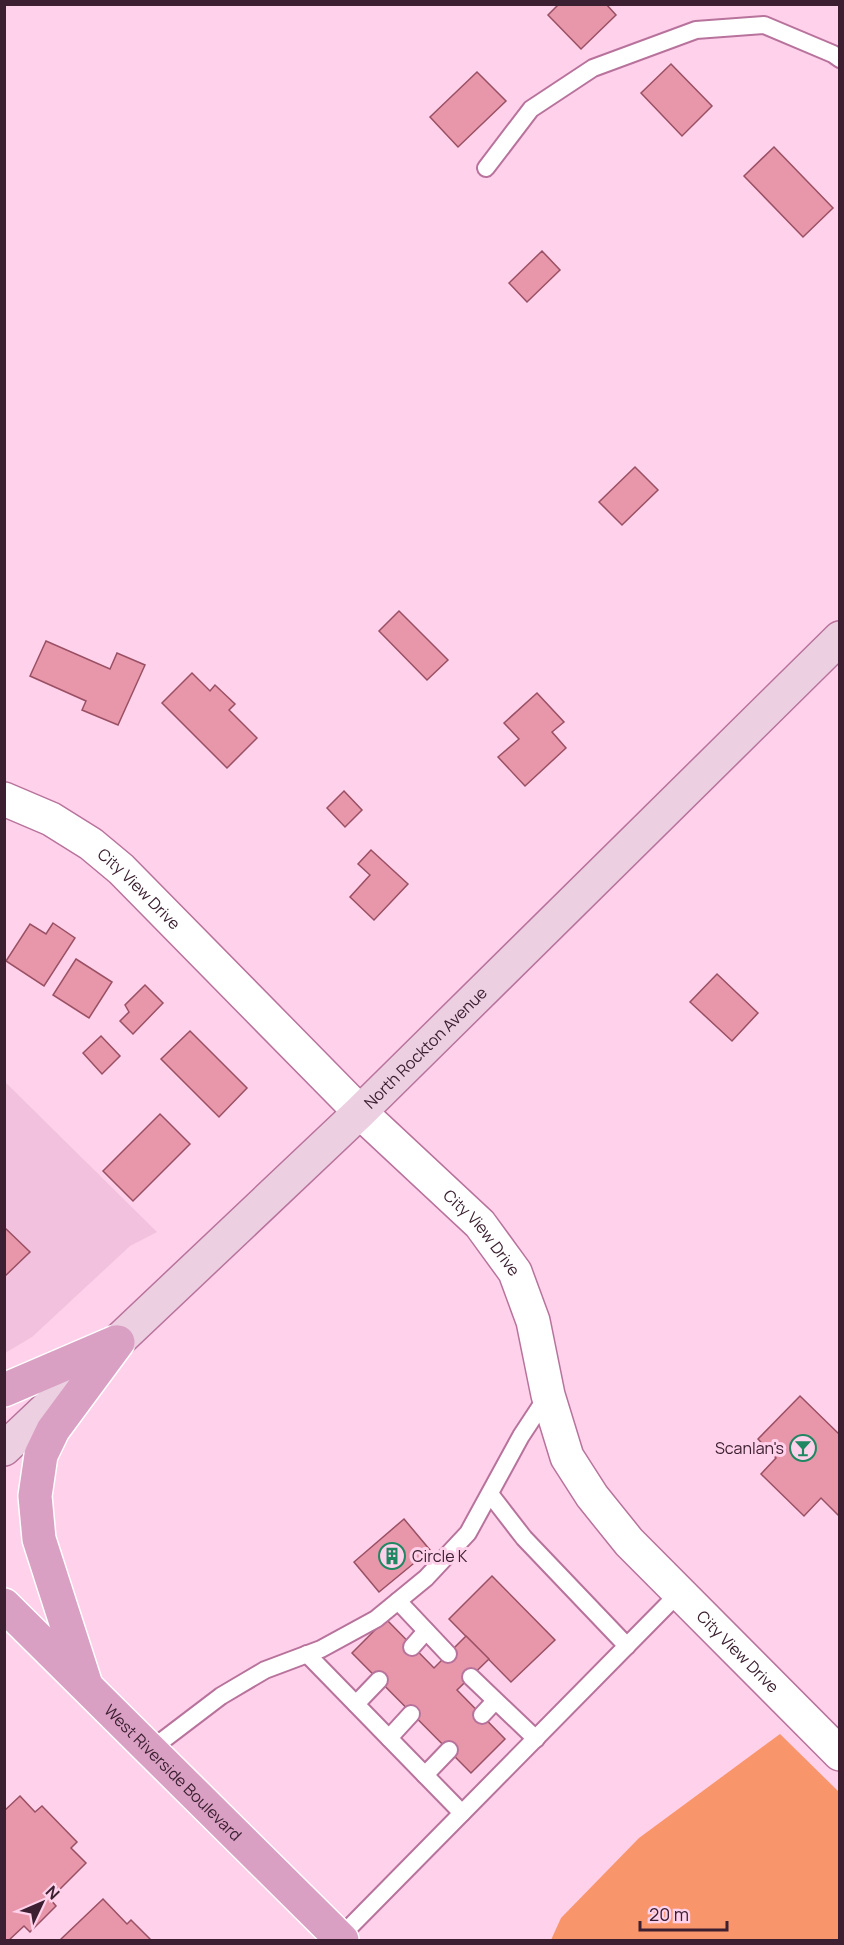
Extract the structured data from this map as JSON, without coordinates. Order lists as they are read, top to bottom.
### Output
{
  "streets": {
    "main road": ["West Riverside Boulevard"],
    "street": ["City View Drive", "North Rockton Avenue"]
  },
  "crossings": [
    ["City View Drive", "North Rockton Avenue"]
  ],
  "places": {
    "bar": ["Scanlan's"],
    "building": ["Circle K"]
  },
  "scale_bar": "20 m",
  "north": "top right"
}
